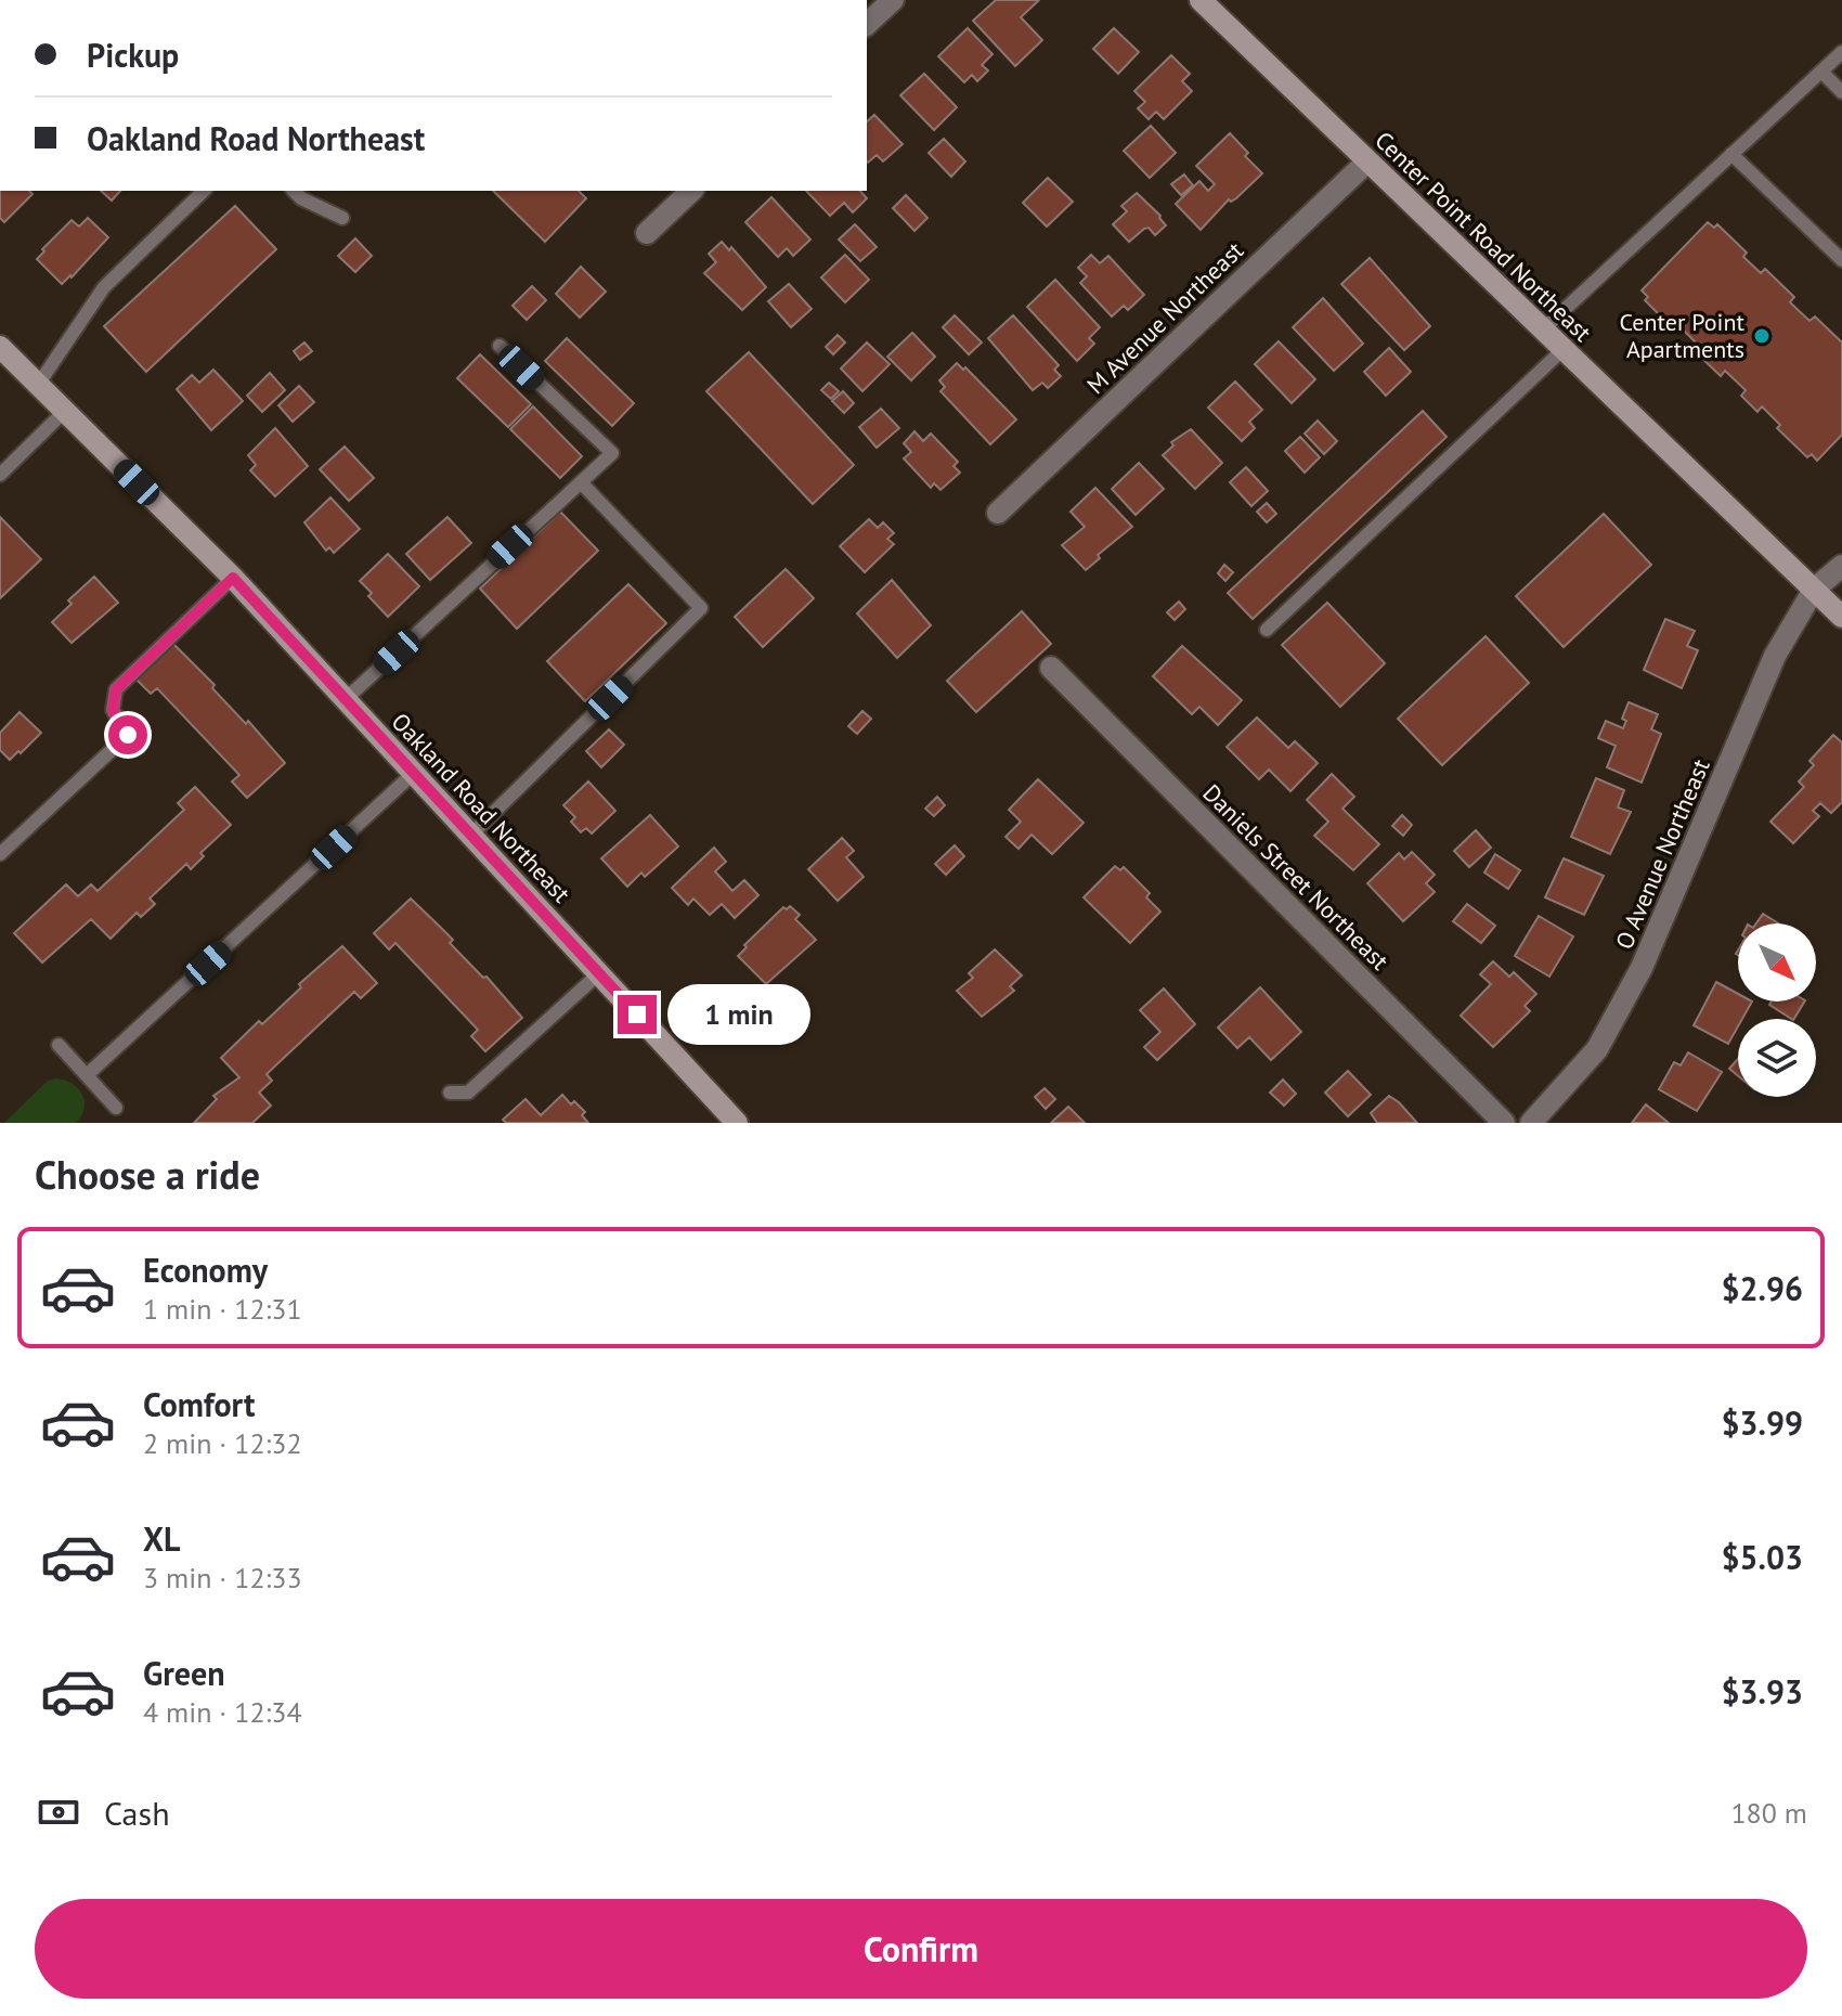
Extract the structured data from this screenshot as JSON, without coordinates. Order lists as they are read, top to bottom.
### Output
{
  "streets": {
    "main road": ["Center Point Road Northeast", "Oakland Road Northeast"],
    "street": ["M Avenue Northeast", "O Avenue Northeast", "Daniels Street Northeast"]
  },
  "crossings": [
    ["Center Point Road Northeast", "M Avenue Northeast"],
    ["Center Point Road Northeast", "O Avenue Northeast"]
  ],
  "places": ["Center Point Apartments"],
  "north": "bottom right",
  "page": {
    "banner": ["Pickup", "Oakland Road Northeast"],
    "bubble": "1 min",
    "heading": "Choose a ride",
    "list": [
      {
        "name": "Economy",
        "note": "1 min · 12:31",
        "value": "$2.96"
      },
      {
        "name": "Comfort",
        "note": "2 min · 12:32",
        "value": "$3.99"
      },
      {
        "name": "XL",
        "note": "3 min · 12:33",
        "value": "$5.03"
      },
      {
        "name": "Green",
        "note": "4 min · 12:34",
        "value": "$3.93"
      }
    ],
    "pay": ["Cash", "180 m"],
    "buttons": "Confirm"
  }
}
